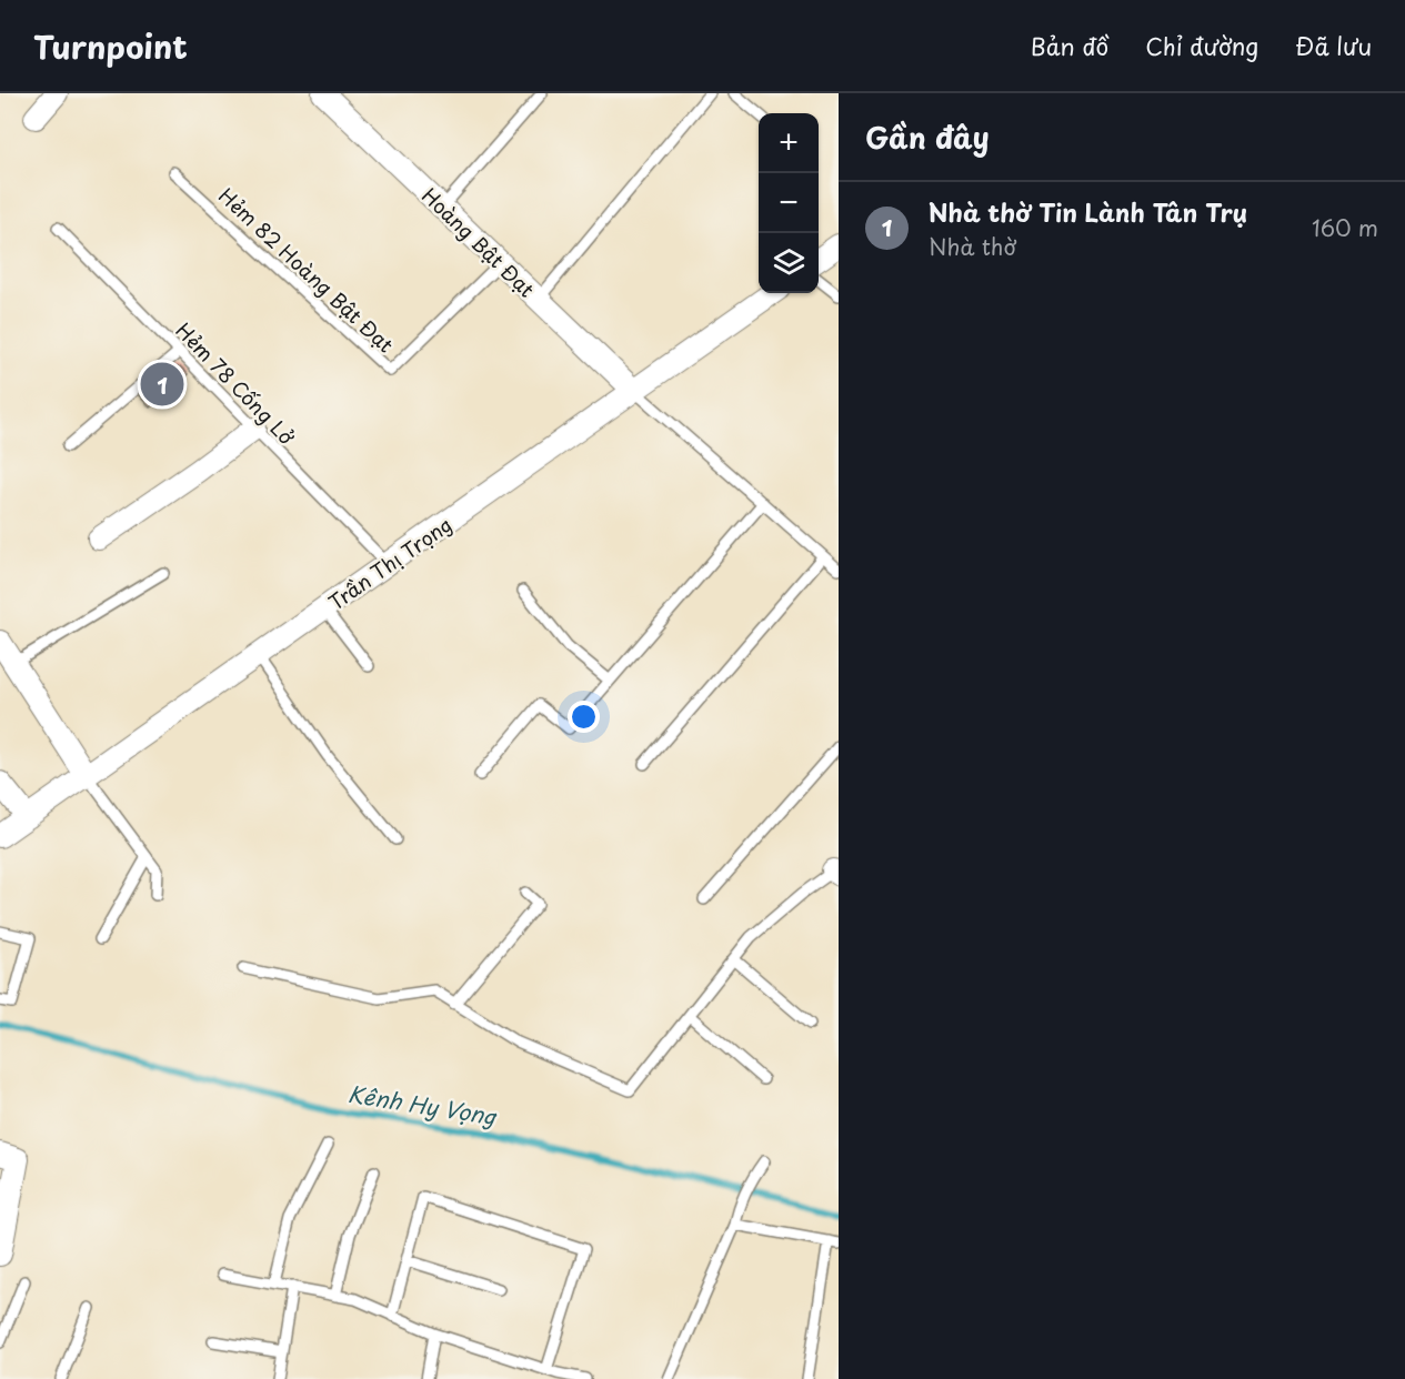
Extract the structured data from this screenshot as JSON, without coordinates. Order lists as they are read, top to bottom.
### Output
{
  "streets": {
    "street": ["Hoàng Bật Đạt", "Trần Thị Trọng"],
    "lane": ["Hẻm 82 Hoàng Bật Đạt", "Hẻm 78 Cống Lở"]
  },
  "crossings": [
    ["Hoàng Bật Đạt", "Hẻm 82 Hoàng Bật Đạt"],
    ["Hoàng Bật Đạt", "Trần Thị Trọng"],
    ["Hẻm 78 Cống Lở", "Trần Thị Trọng"]
  ],
  "water": ["Kênh Hy Vọng"],
  "page": {
    "header": "Turnpoint",
    "nav": ["Bản đồ", "Chỉ đường", "Đã lưu"],
    "heading": "Gần đây",
    "map_buttons": ["+", "−"],
    "list": [
      {
        "mark": "1",
        "name": "Nhà thờ Tin Lành Tân Trụ",
        "note": "Nhà thờ",
        "value": "160 m"
      }
    ],
    "pins": "1"
  }
}
